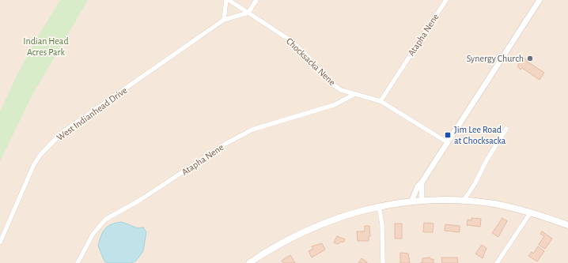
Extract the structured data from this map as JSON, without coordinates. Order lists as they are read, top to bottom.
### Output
{
  "streets": {
    "street": ["Atapha Nene", "Chocksacka Nene", "West Indianhead Drive"]
  },
  "crossings": [
    ["Atapha Nene", "Chocksacka Nene"],
    ["Chocksacka Nene", "West Indianhead Drive"]
  ],
  "parks": ["Indian Head Acres Park"],
  "places": {
    "other": ["Synergy Church"],
    "transit": ["Jim Lee Road at Chocksacka"]
  }
}
